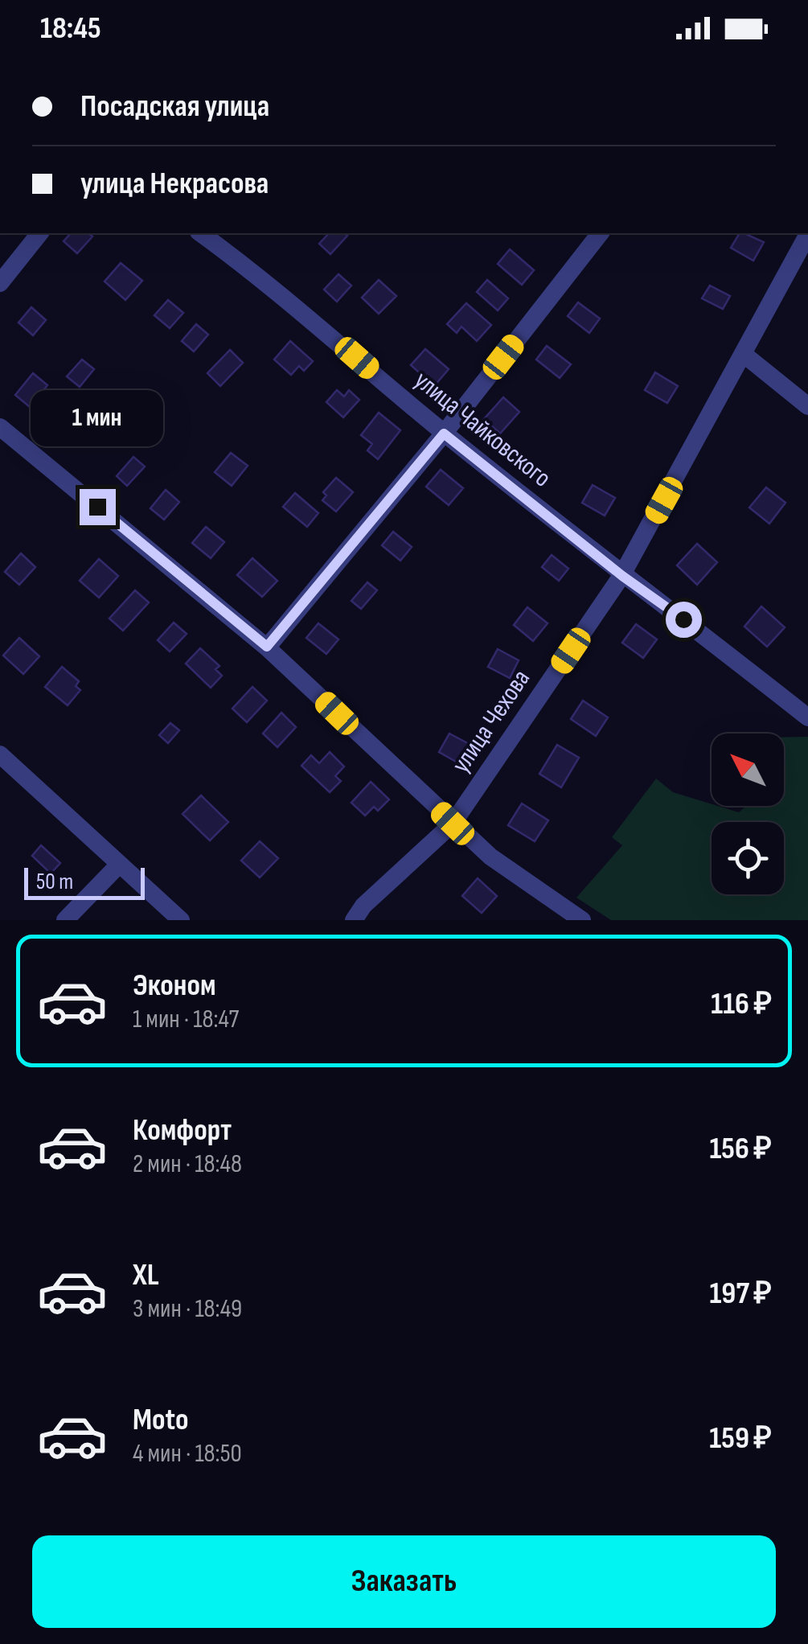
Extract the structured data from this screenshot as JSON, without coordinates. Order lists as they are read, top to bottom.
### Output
{
  "streets": {
    "street": ["улица Чайковского", "улица Чехова"]
  },
  "crossings": [
    ["улица Чайковского", "улица Чехова"]
  ],
  "scale_bar": "50 m",
  "north": "top left",
  "page": {
    "status": "18:45",
    "banner": ["Посадская улица", "улица Некрасова"],
    "bubble": "1 мин",
    "scale": "50 m",
    "list": [
      {
        "name": "Эконом",
        "note": "1 мин · 18:47",
        "value": "116 ₽"
      },
      {
        "name": "Комфорт",
        "note": "2 мин · 18:48",
        "value": "156 ₽"
      },
      {
        "name": "XL",
        "note": "3 мин · 18:49",
        "value": "197 ₽"
      },
      {
        "name": "Moto",
        "note": "4 мин · 18:50",
        "value": "159 ₽"
      }
    ],
    "buttons": "Заказать"
  }
}
